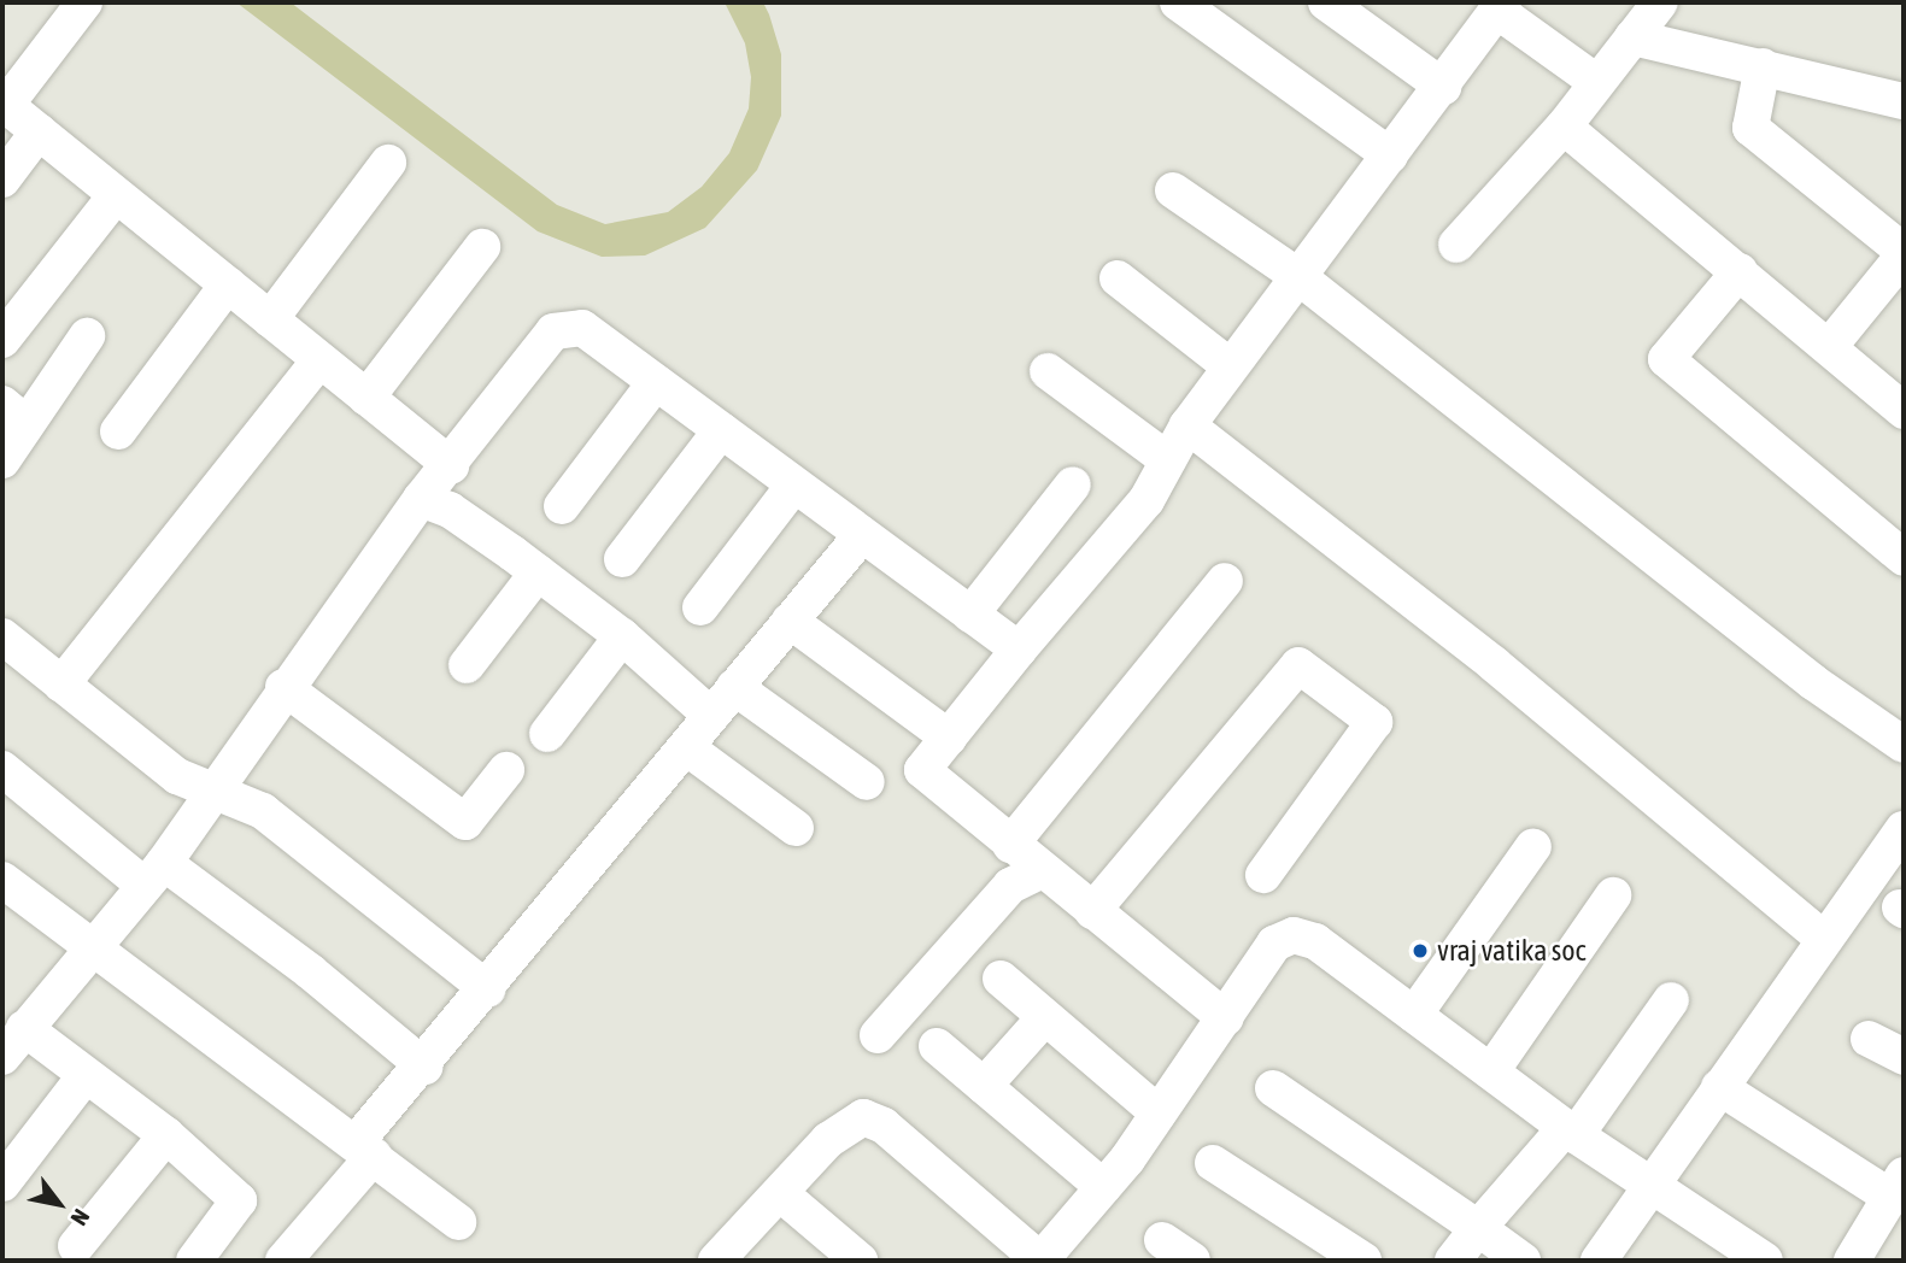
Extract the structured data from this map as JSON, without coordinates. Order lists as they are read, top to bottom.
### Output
{
  "places": ["vraj vatika soc"],
  "north": "bottom right"
}
